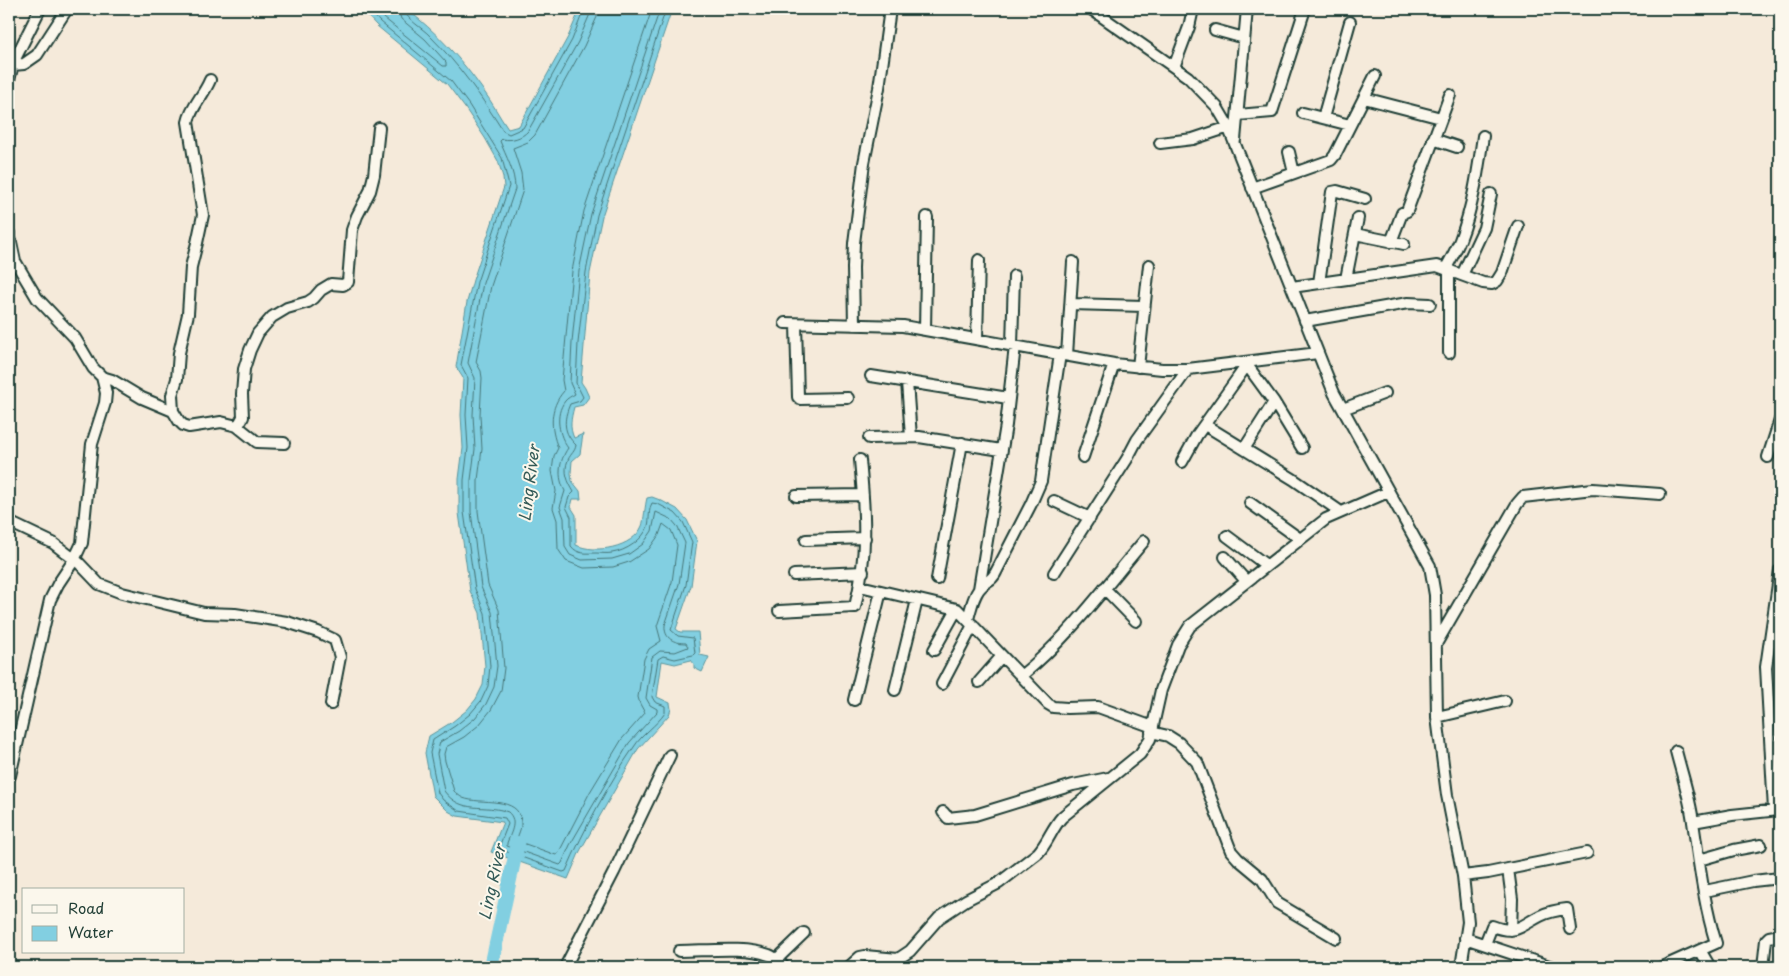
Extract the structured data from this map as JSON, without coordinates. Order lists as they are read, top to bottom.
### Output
{
  "water": ["Ling River"],
  "legend": ["Road", "Water"]
}
